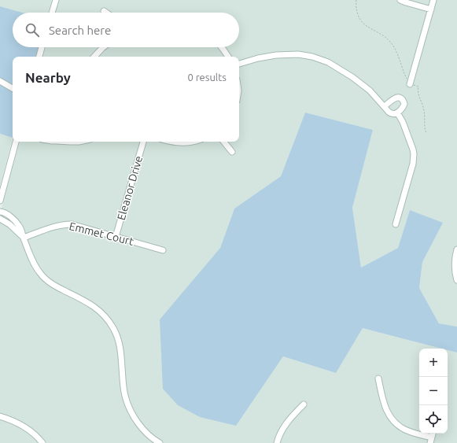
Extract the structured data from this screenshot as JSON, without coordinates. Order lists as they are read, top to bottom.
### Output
{
  "streets": {
    "street": ["Eleanor Drive", "Emmet Court"]
  },
  "crossings": [
    ["Eleanor Drive", "Emmet Court"]
  ],
  "page": {
    "search": "Search here",
    "heading": ["Nearby", "0 results"],
    "map_buttons": ["+", "−"]
  }
}
